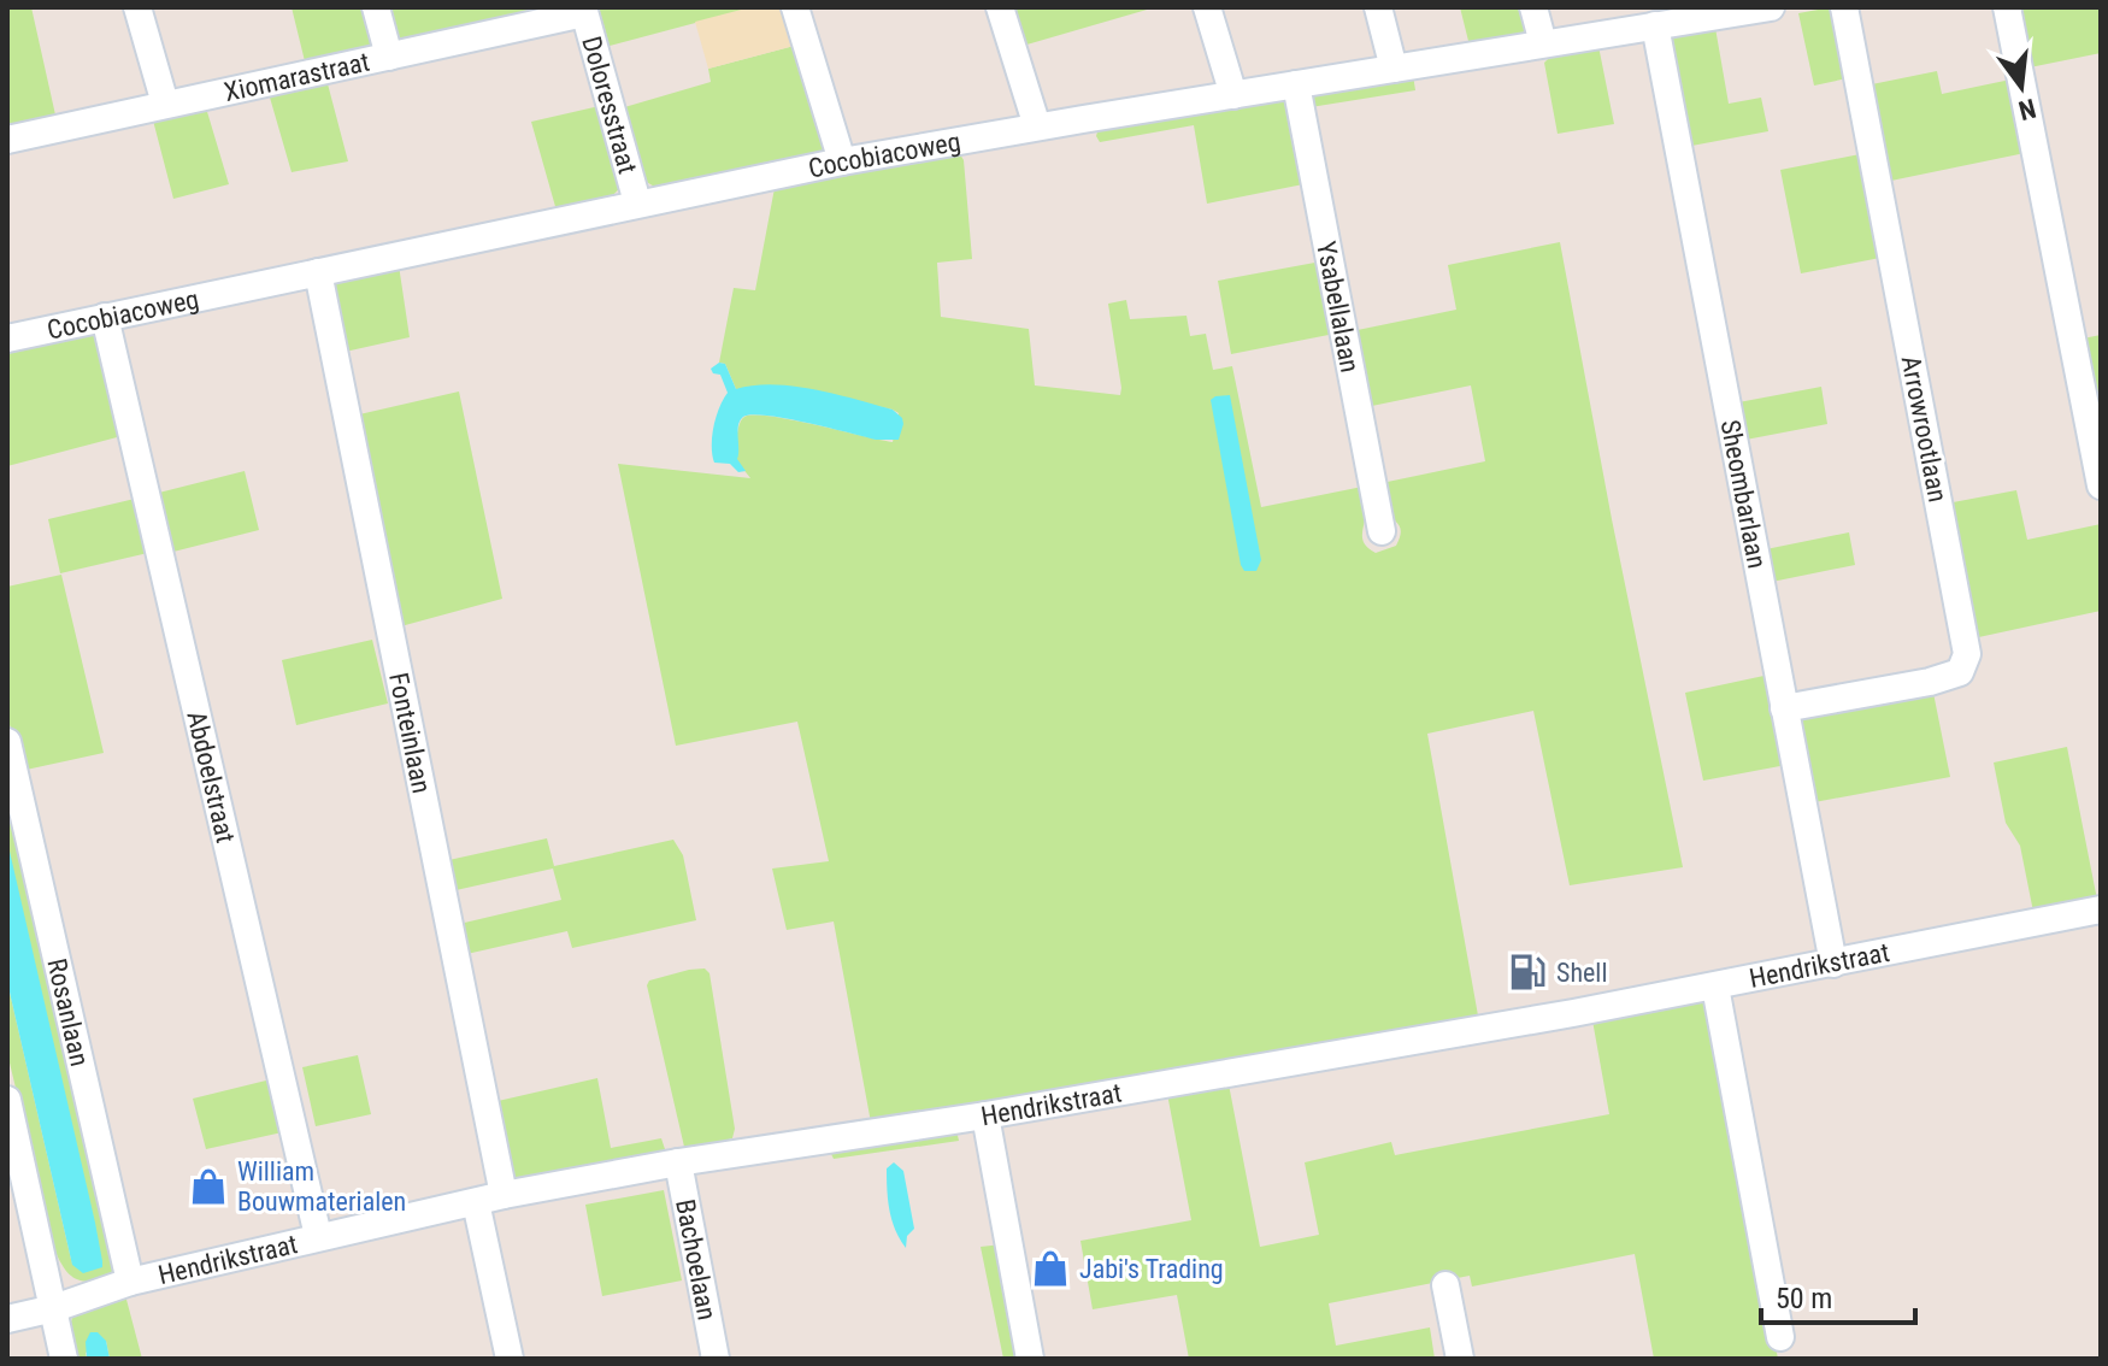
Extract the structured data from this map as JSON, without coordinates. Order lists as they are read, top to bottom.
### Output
{
  "streets": {
    "street": [
      "Xiomarastraat",
      "Doloresstraat",
      "Cocobiacoweg",
      "Ysabellalaan",
      "Arrowrootlaan",
      "Sheombarlaan",
      "Fonteinlaan",
      "Abdoelstraat",
      "Hendrikstraat",
      "Rosanlaan",
      "Bachoelaan"
    ]
  },
  "crossings": [
    ["Xiomarastraat", "Doloresstraat"],
    ["Doloresstraat", "Cocobiacoweg"],
    ["Cocobiacoweg", "Ysabellalaan"],
    ["Cocobiacoweg", "Sheombarlaan"],
    ["Cocobiacoweg", "Fonteinlaan"],
    ["Cocobiacoweg", "Abdoelstraat"],
    ["Arrowrootlaan", "Sheombarlaan"],
    ["Sheombarlaan", "Hendrikstraat"],
    ["Fonteinlaan", "Hendrikstraat"],
    ["Abdoelstraat", "Hendrikstraat"],
    ["Hendrikstraat", "Rosanlaan"],
    ["Hendrikstraat", "Bachoelaan"]
  ],
  "places": {
    "fuel station": ["Shell"],
    "shop": ["William Bouwmaterialen", "Jabi's Trading"]
  },
  "scale_bar": "50 m",
  "north": "bottom"
}
